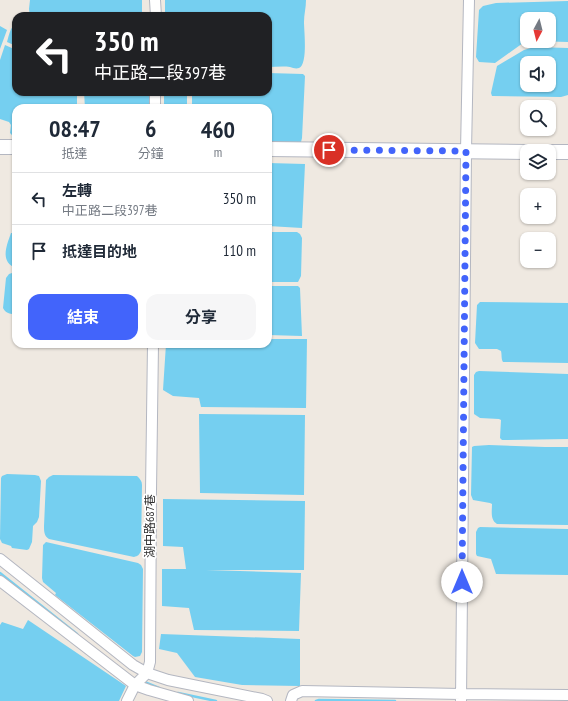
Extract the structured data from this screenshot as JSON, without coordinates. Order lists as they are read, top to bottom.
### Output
{
  "streets": {
    "street": ["湖中路687巷"]
  },
  "north": "bottom",
  "page": {
    "map_buttons": ["+", "−"],
    "turn": ["350 m", "中正路二段397巷"],
    "eta": [
      "08:47",
      "抵達",
      "6",
      "分鐘",
      "460",
      "m"
    ],
    "list": [
      {
        "name": "左轉",
        "note": "中正路二段397巷",
        "value": "350 m"
      },
      {
        "name": "抵達目的地",
        "value": "110 m"
      }
    ],
    "buttons": ["結束", "分享"]
  }
}
